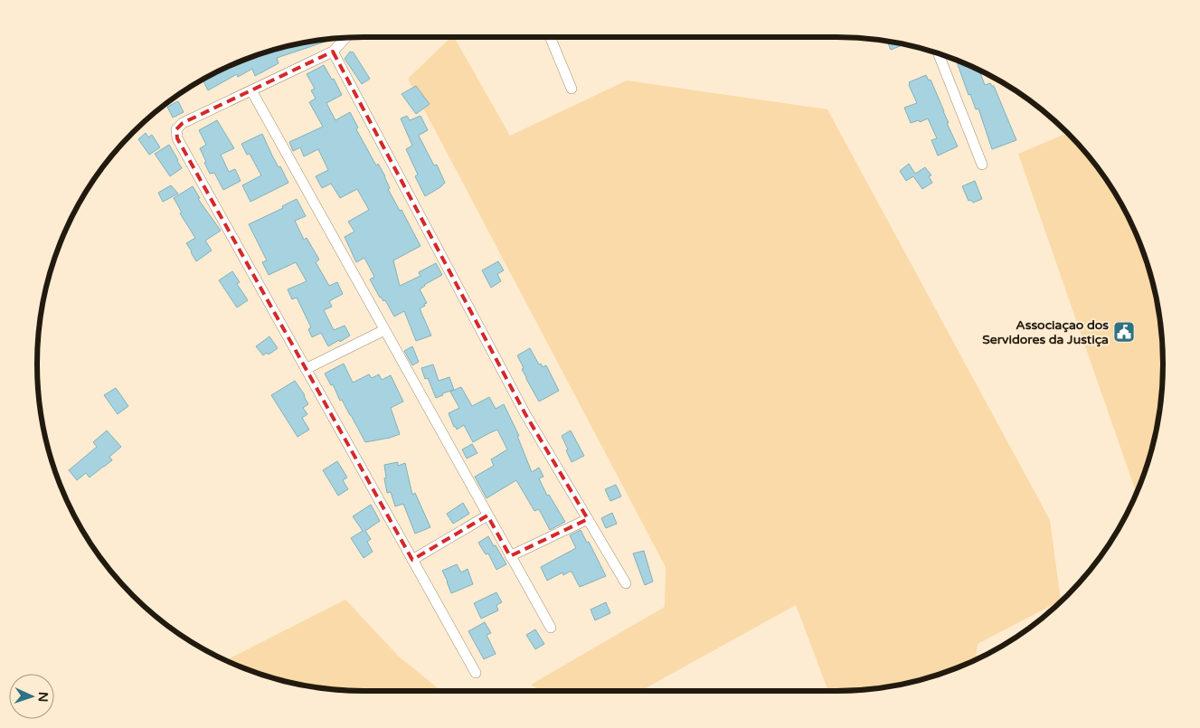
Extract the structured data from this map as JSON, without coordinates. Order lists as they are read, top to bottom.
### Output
{
  "places": {
    "public building": ["Associaçao dos Servidores da Justiça"]
  },
  "north": "right"
}
